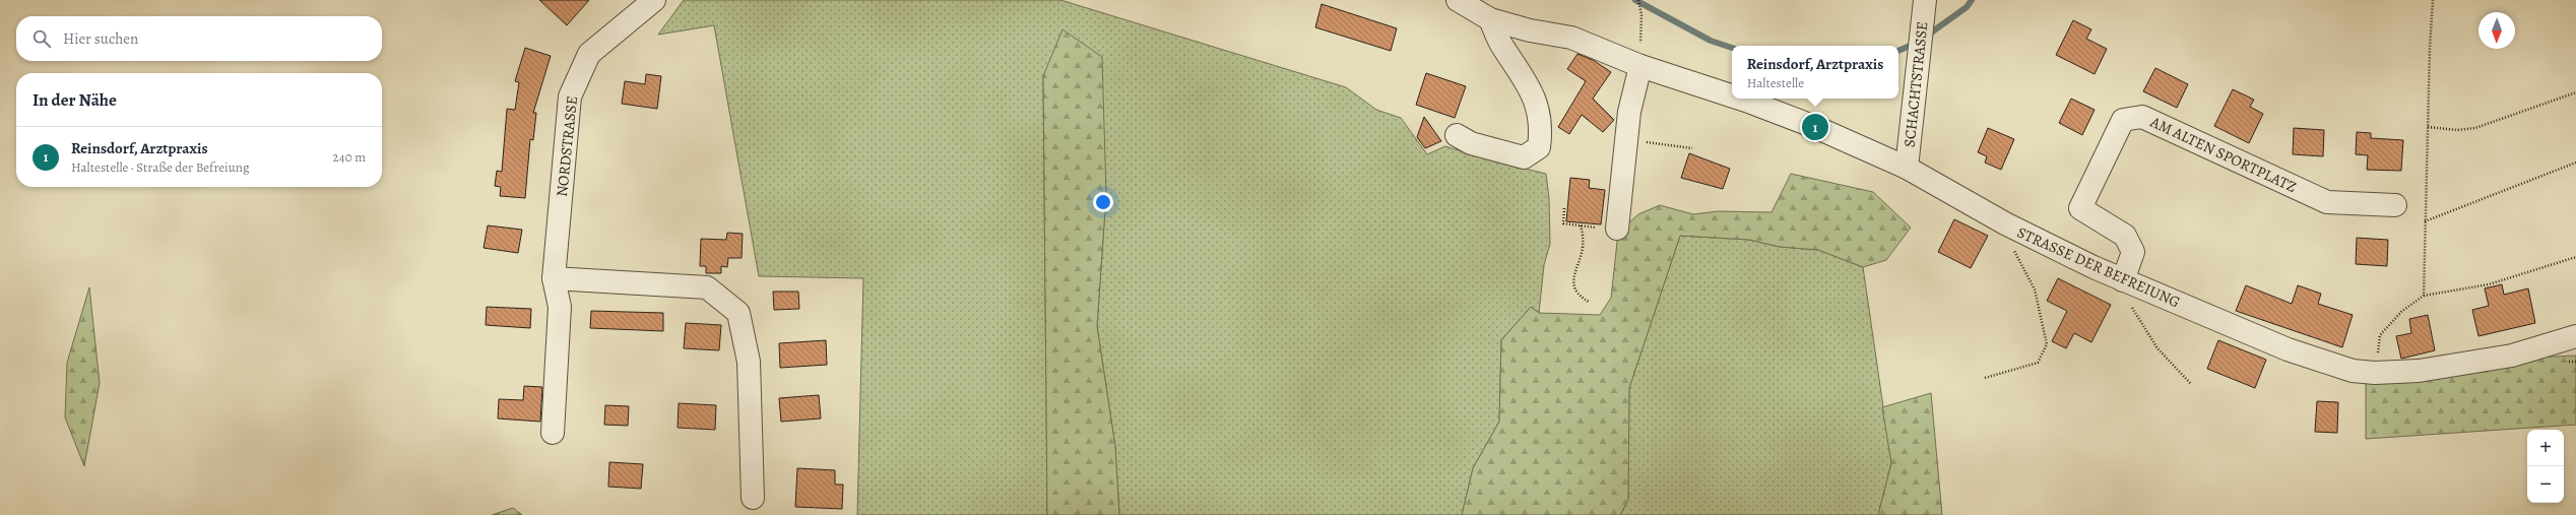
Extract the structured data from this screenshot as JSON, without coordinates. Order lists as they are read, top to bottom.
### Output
{
  "streets": {
    "street": [
      "SCHACHTSTRASSE",
      "NORDSTRASSE",
      "AM ALTEN SPORTPLATZ",
      "STRASSE DER BEFREIUNG"
    ]
  },
  "crossings": [
    ["SCHACHTSTRASSE", "STRASSE DER BEFREIUNG"],
    ["AM ALTEN SPORTPLATZ", "STRASSE DER BEFREIUNG"]
  ],
  "north": "bottom",
  "page": {
    "search": "Hier suchen",
    "popup": ["Reinsdorf, Arztpraxis", "Haltestelle"],
    "heading": "In der Nähe",
    "pins": "1",
    "list": [
      {
        "mark": "1",
        "name": "Reinsdorf, Arztpraxis",
        "note": "Haltestelle · Straße der Befreiung",
        "value": "240 m"
      }
    ],
    "map_buttons": ["+", "−"]
  }
}
